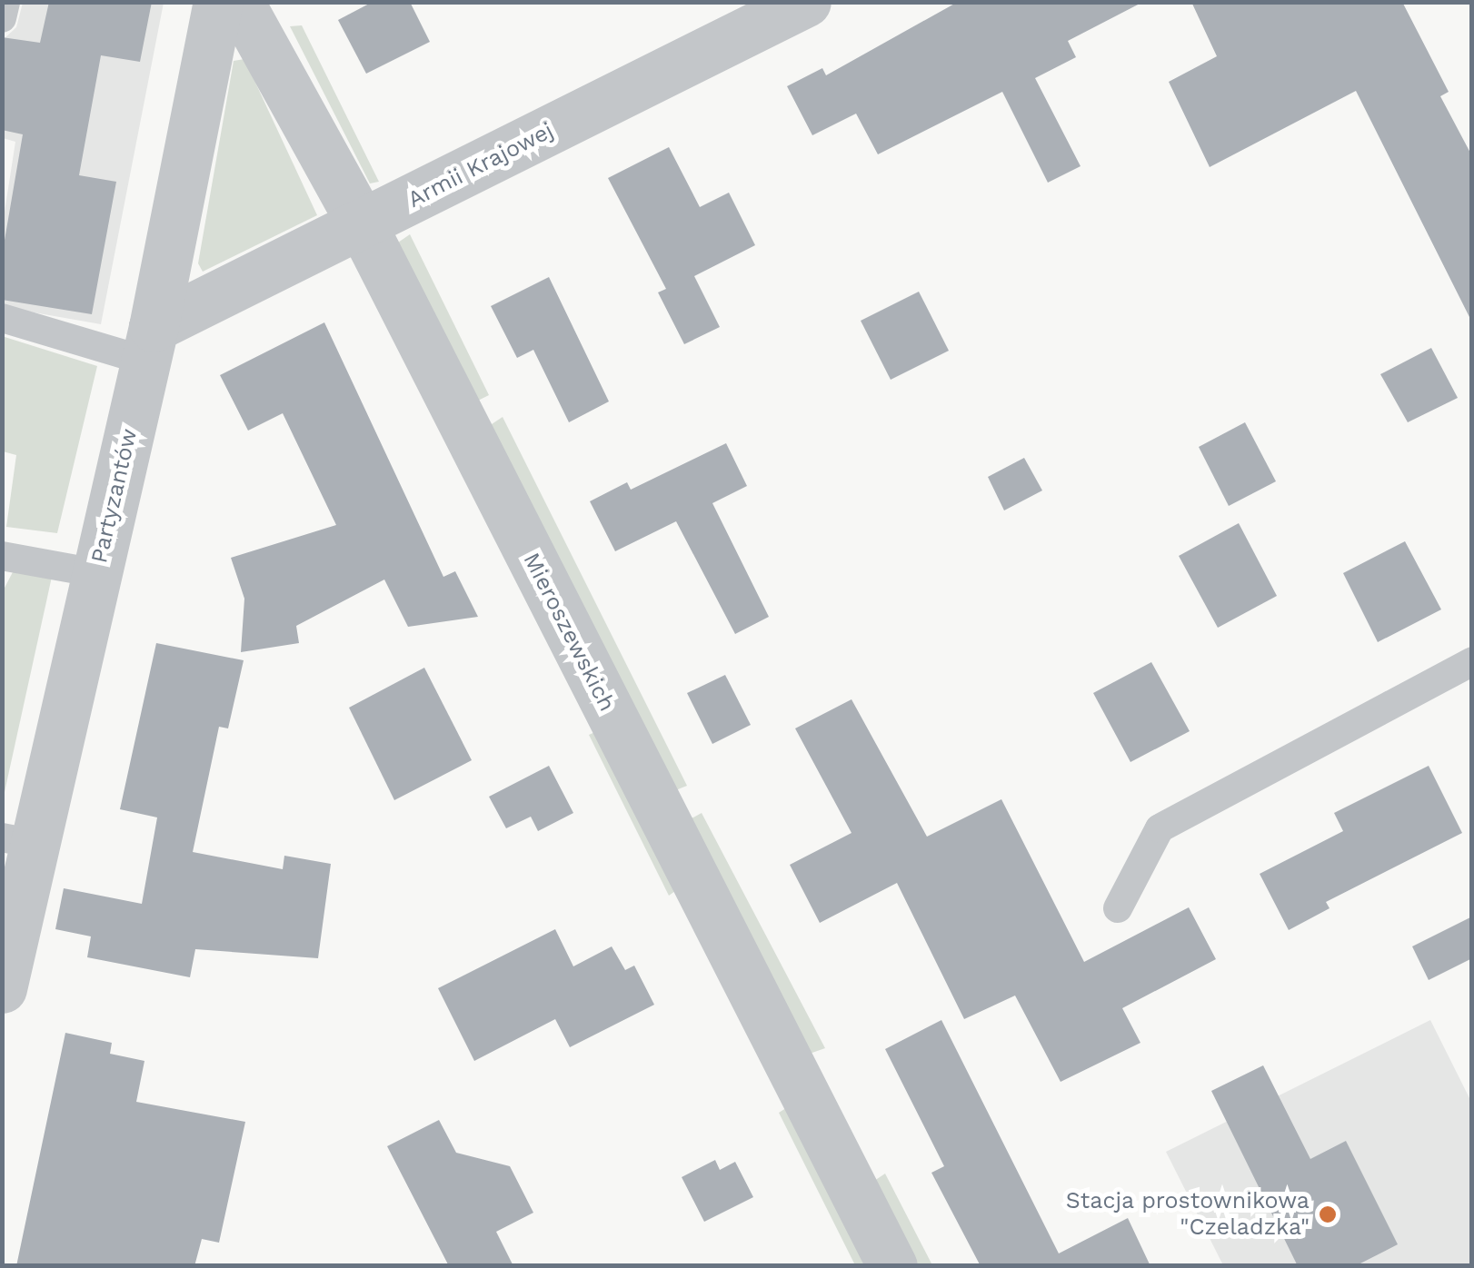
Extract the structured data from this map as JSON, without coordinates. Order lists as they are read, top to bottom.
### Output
{
  "streets": {
    "street": ["Armii Krajowej", "Partyzantów", "Mieroszewskich"]
  },
  "crossings": [
    ["Armii Krajowej", "Partyzantów"],
    ["Armii Krajowej", "Mieroszewskich"]
  ],
  "places": ["Stacja prostownikowa \"Czeladzka\""]
}
